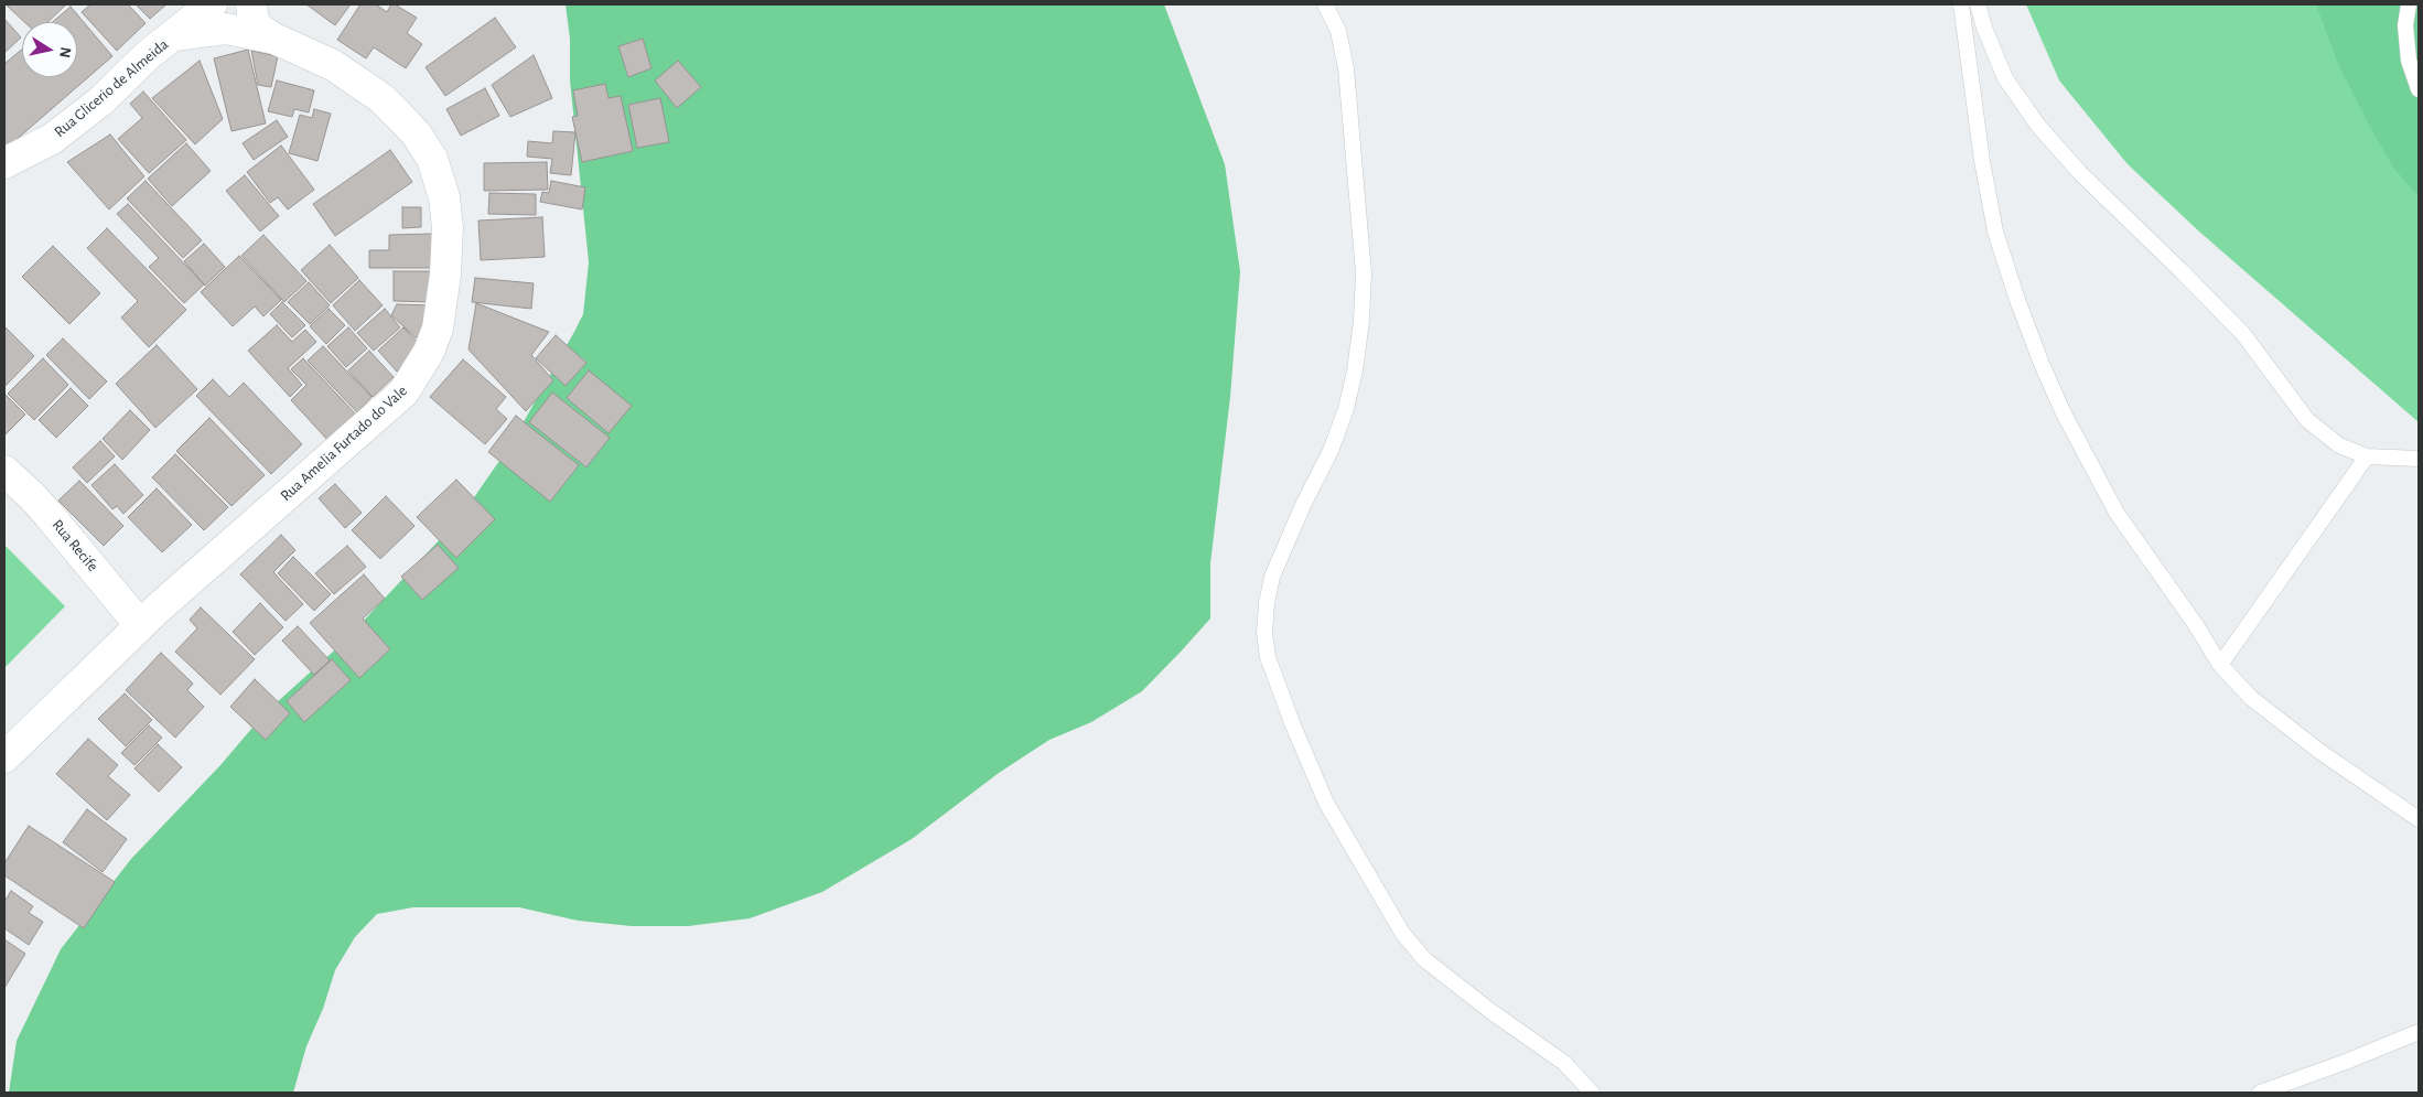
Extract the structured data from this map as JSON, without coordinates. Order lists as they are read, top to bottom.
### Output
{
  "streets": {
    "street": ["Rua Glicerio de Almeida", "Rua Amelia Furtado do Vale", "Rua Recife"]
  },
  "crossings": [
    ["Rua Glicerio de Almeida", "Rua Amelia Furtado do Vale"],
    ["Rua Amelia Furtado do Vale", "Rua Recife"]
  ],
  "north": "right"
}
